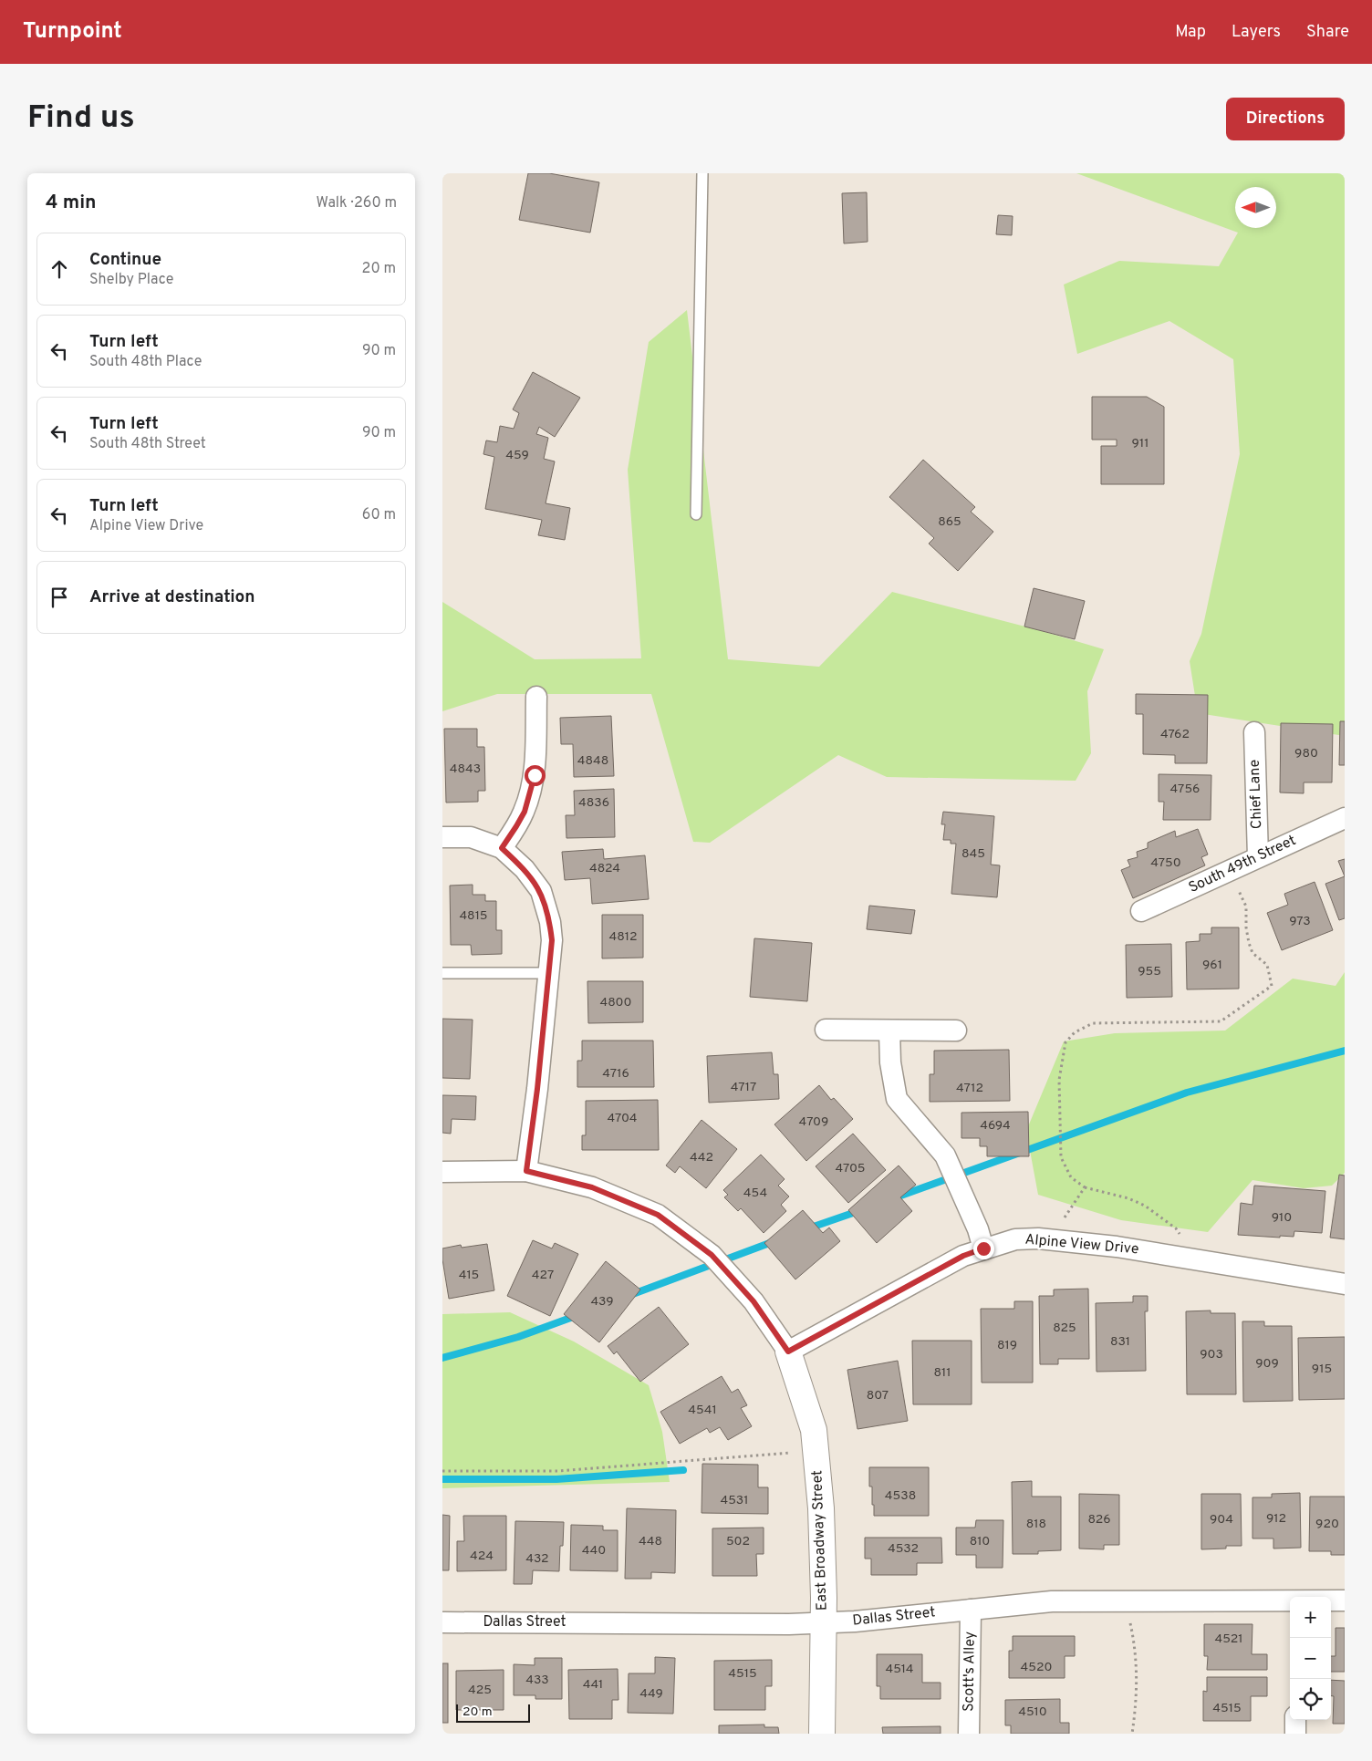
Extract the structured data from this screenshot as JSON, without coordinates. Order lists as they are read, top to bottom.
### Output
{
  "streets": {
    "street": [
      "Chief Lane",
      "South 49th Street",
      "Alpine View Drive",
      "East Broadway Street",
      "Dallas Street",
      "Scott's Alley"
    ]
  },
  "crossings": [
    ["Chief Lane", "South 49th Street"],
    ["Alpine View Drive", "East Broadway Street"],
    ["East Broadway Street", "Dallas Street"],
    ["Dallas Street", "Scott's Alley"]
  ],
  "house_numbers": [
    "911",
    "459",
    "865",
    "4762",
    "980",
    "4848",
    "4843",
    "4756",
    "4836",
    "845",
    "4750",
    "4824",
    "4815",
    "973",
    "4812",
    "961",
    "955",
    "4800",
    "4716",
    "4717",
    "4712",
    "4704",
    "4709",
    "4694",
    "442",
    "4705",
    "454",
    "910",
    "415",
    "427",
    "439",
    "825",
    "831",
    "819",
    "903",
    "909",
    "915",
    "811",
    "807",
    "4541",
    "4538",
    "4531",
    "912",
    "826",
    "904",
    "818",
    "920",
    "448",
    "502",
    "810",
    "4532",
    "440",
    "424",
    "432",
    "4521",
    "4520",
    "4514",
    "4515",
    "433",
    "441",
    "425",
    "449",
    "4515",
    "4510"
  ],
  "scale_bar": "20 m",
  "north": "left",
  "page": {
    "header": "Turnpoint",
    "nav": ["Map", "Layers", "Share"],
    "buttons": "Directions",
    "title": "Find us",
    "heading": ["4 min", "Walk · 260 m"],
    "list": [
      ["Continue", "Shelby Place", "20 m"],
      ["Turn left", "South 48th Place", "90 m"],
      ["Turn left", "South 48th Street", "90 m"],
      ["Turn left", "Alpine View Drive", "60 m"],
      "Arrive at destination"
    ],
    "map_buttons": ["+", "−"],
    "scale": "20 m"
  }
}
